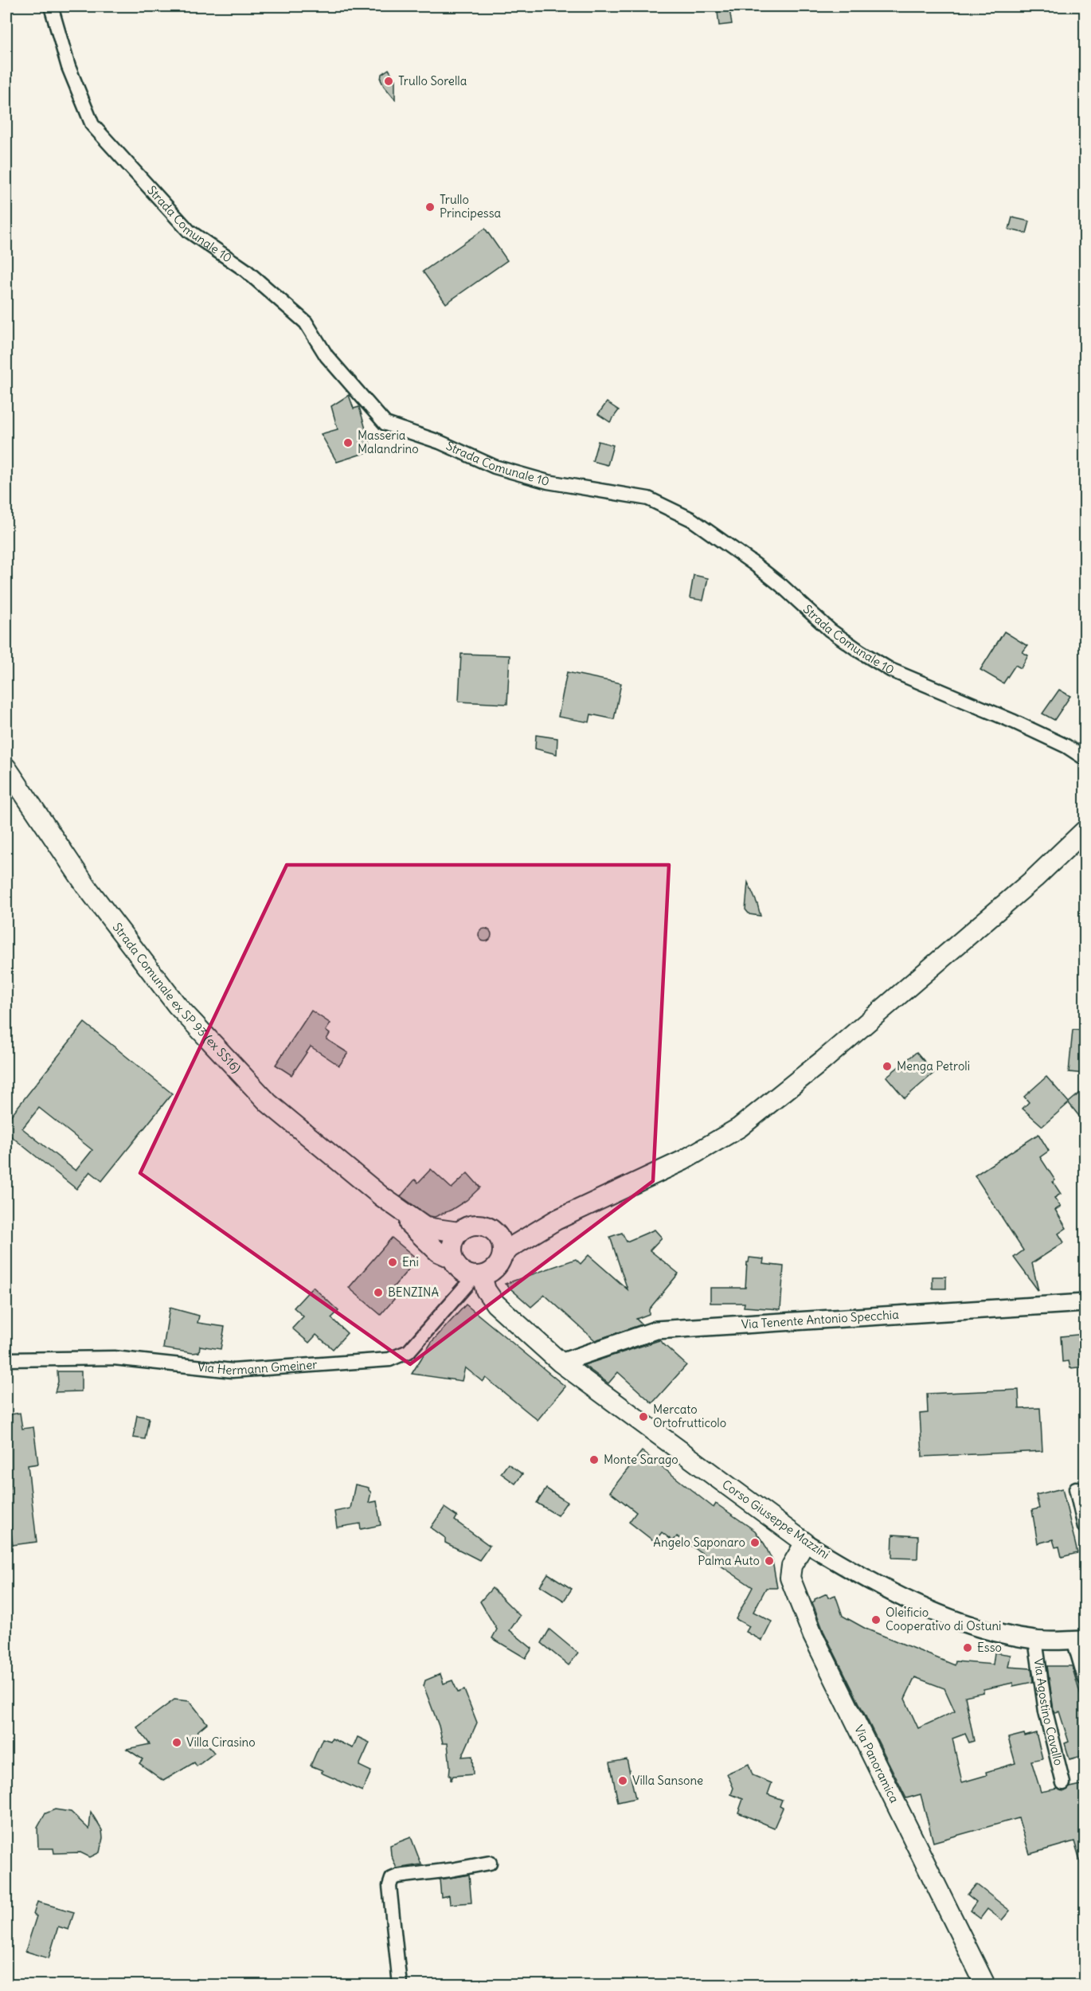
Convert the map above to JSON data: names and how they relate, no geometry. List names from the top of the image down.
{
  "streets": {
    "main road": ["Strada Comunale ex SP 93 (ex SS16)", "Corso Giuseppe Mazzini", "Via Panoramica"],
    "street": [
      "Strada Comunale 10",
      "Via Tenente Antonio Specchia",
      "Via Hermann Gmeiner",
      "Via Agostino Cavallo"
    ]
  },
  "crossings": [
    ["Strada Comunale ex SP 93 (ex SS16)", "Via Hermann Gmeiner"],
    ["Strada Comunale ex SP 93 (ex SS16)", "Corso Giuseppe Mazzini"],
    ["Via Tenente Antonio Specchia", "Corso Giuseppe Mazzini"],
    ["Via Hermann Gmeiner", "Corso Giuseppe Mazzini"],
    ["Corso Giuseppe Mazzini", "Via Agostino Cavallo"],
    ["Corso Giuseppe Mazzini", "Via Panoramica"]
  ],
  "places": [
    "Trullo Sorella",
    "Trullo Principessa",
    "Masseria Malandrino",
    "Menga Petroli",
    "Eni",
    "BENZINA",
    "Mercato Ortofrutticolo",
    "Monte Sarago",
    "Angelo Saponaro",
    "Palma Auto",
    "Oleificio Cooperativo di Ostuni",
    "Esso",
    "Villa Cirasino",
    "Villa Sansone"
  ]
}
